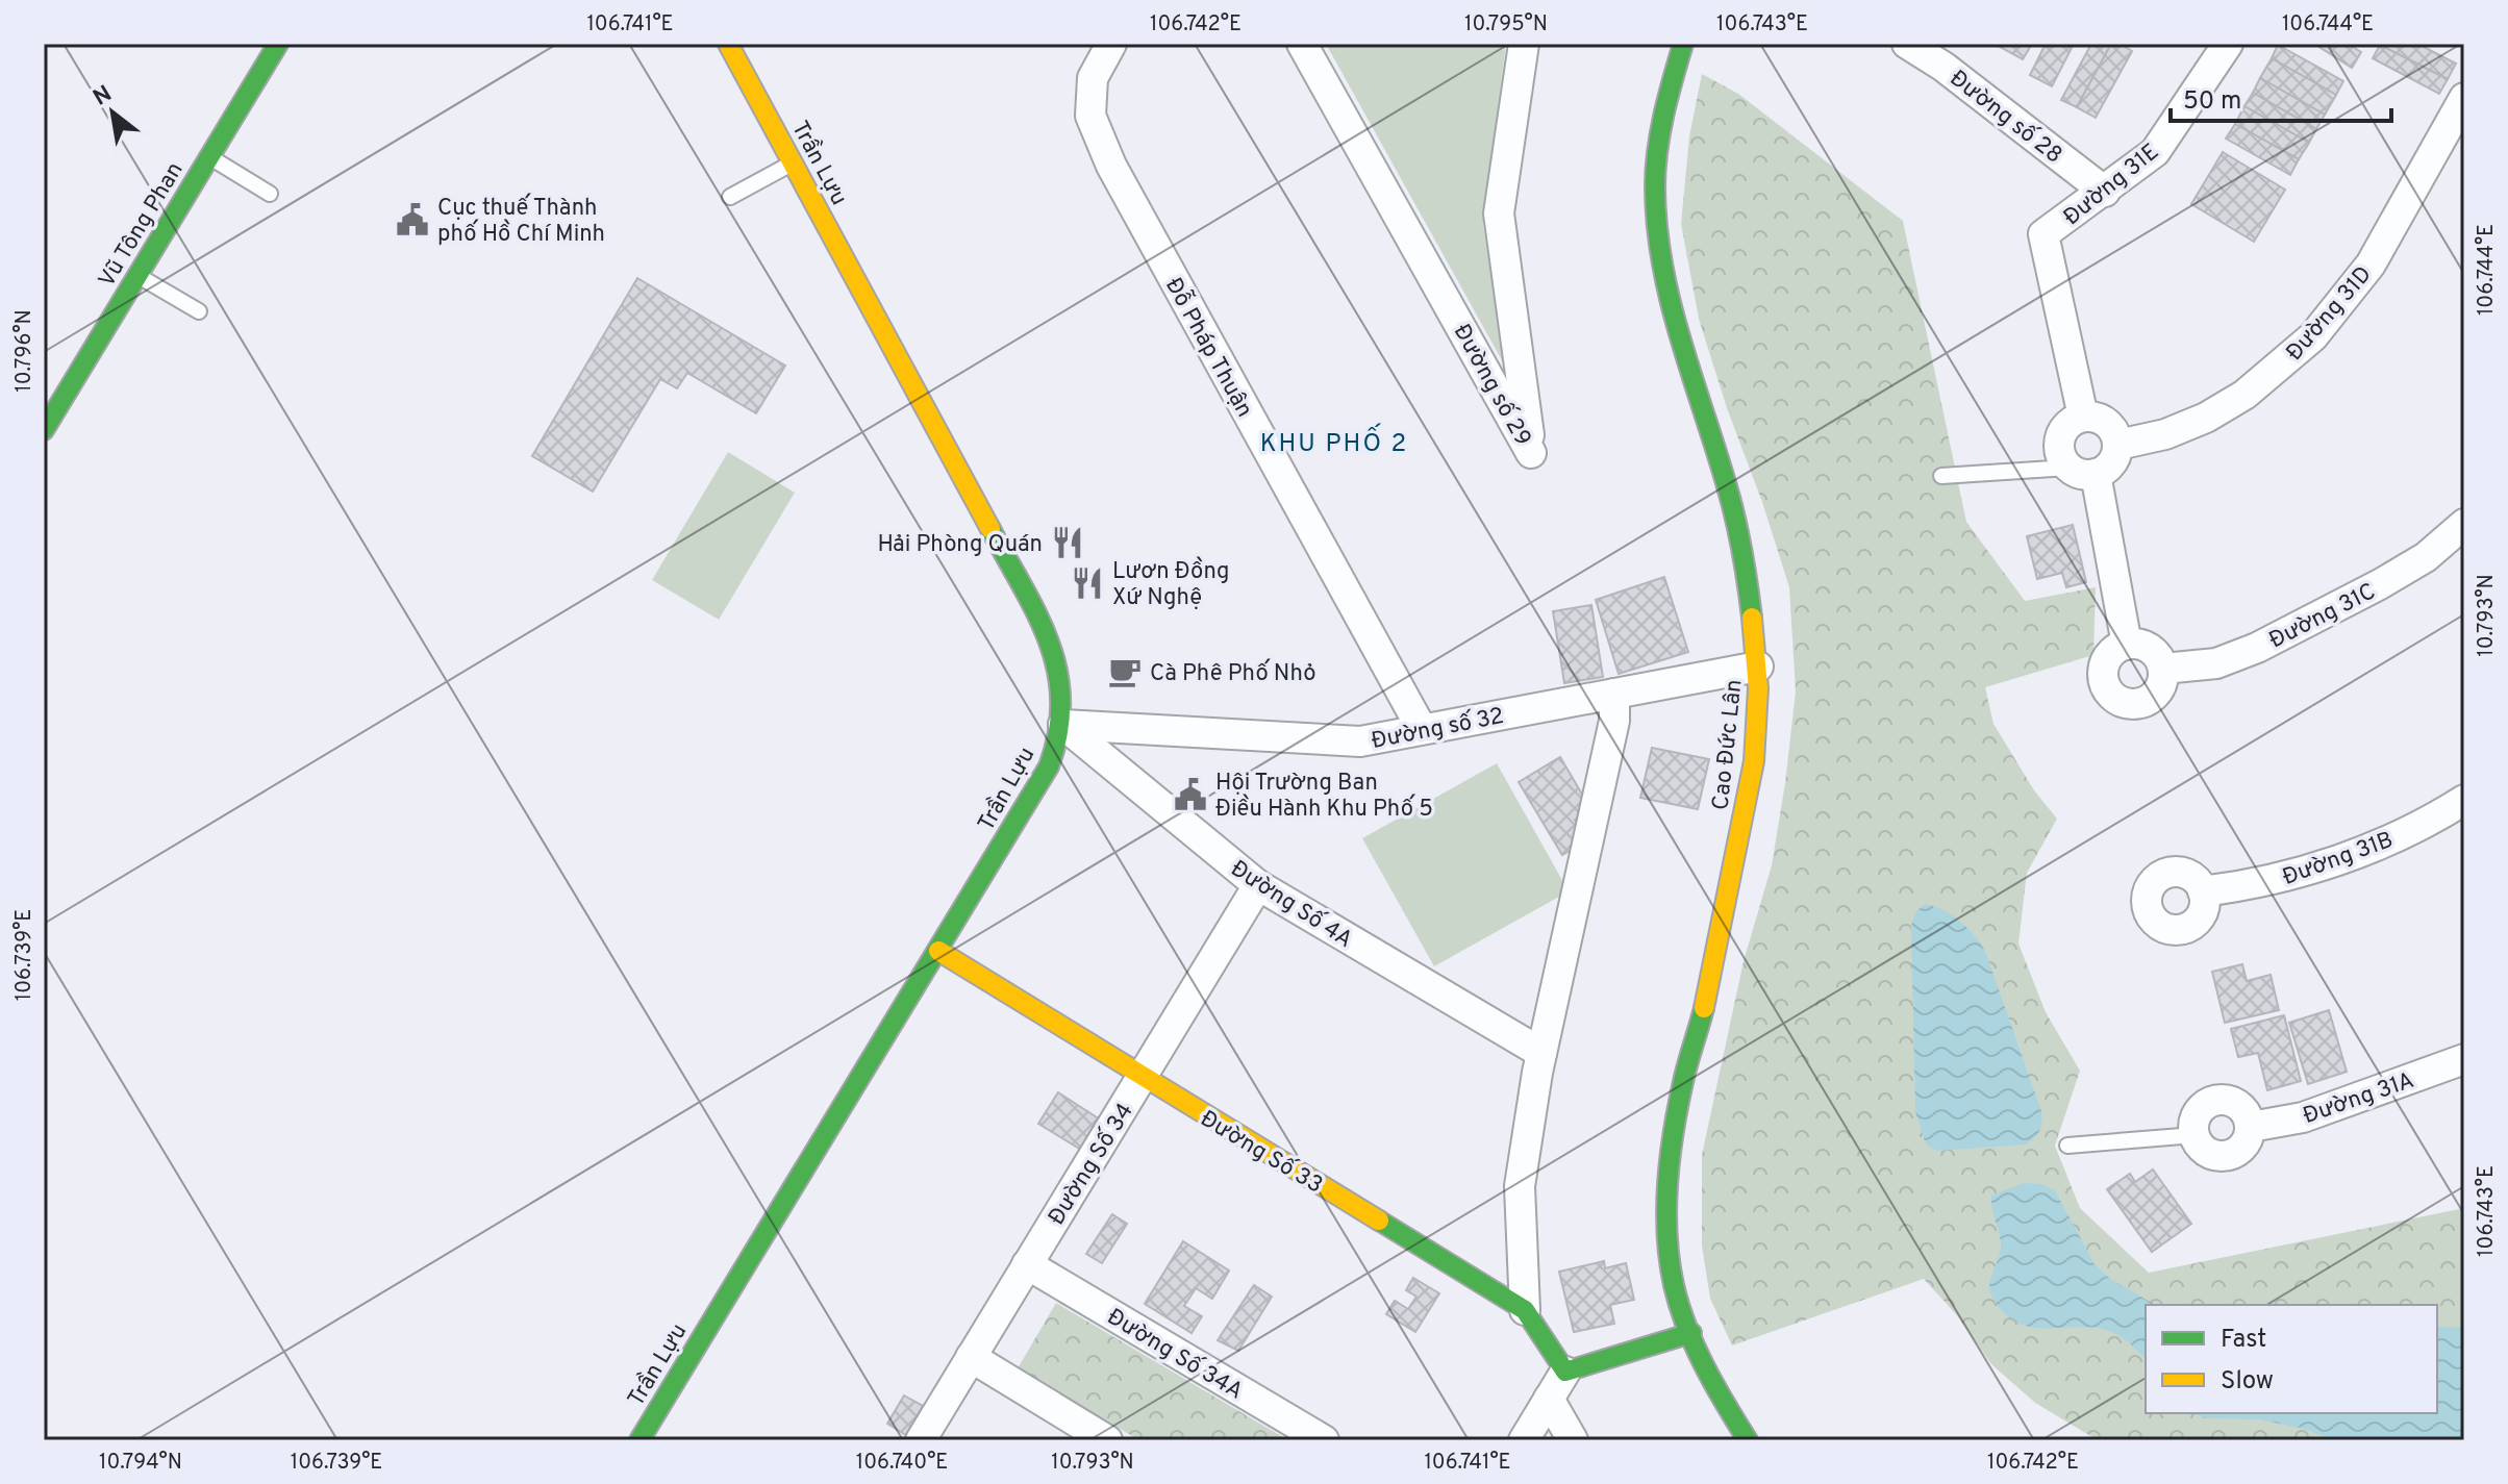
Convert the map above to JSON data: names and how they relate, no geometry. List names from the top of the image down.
{
  "streets": {
    "street": [
      "Đường số 28",
      "Trần Lựu",
      "Đường 31E",
      "Vũ Tông Phan",
      "Đường 31D",
      "Đỗ Pháp Thuận",
      "Đường số 29",
      "Đường 31C",
      "Đường số 32",
      "Cao Đức Lân",
      "Đường 31B",
      "Đường Số 4A",
      "Đường 31A",
      "Đường Số 33",
      "Đường Số 34",
      "Đường Số 34A"
    ]
  },
  "crossings": [
    ["Đường số 28", "Đường 31E"],
    ["Trần Lựu", "Đường số 32"],
    ["Trần Lựu", "Đường Số 4A"],
    ["Trần Lựu", "Đường Số 33"],
    ["Đường 31E", "Đường 31D"],
    ["Đỗ Pháp Thuận", "Đường số 32"],
    ["Đường số 32", "Cao Đức Lân"],
    ["Đường số 32", "Đường Số 4A"],
    ["Đường Số 4A", "Đường Số 34"],
    ["Đường Số 33", "Đường Số 34"],
    ["Đường Số 34", "Đường Số 34A"]
  ],
  "districts": ["KHU PHỐ 2"],
  "places": {
    "public building": ["Cục thuế Thành phố Hồ Chí Minh", "Hội Trường Ban Điều Hành Khu Phố 5"],
    "restaurant": ["Hải Phòng Quán", "Lươn Đồng Xứ Nghệ"],
    "cafe": ["Cà Phê Phố Nhỏ"]
  },
  "legend": ["Fast", "Slow"],
  "scale_bar": "50 m",
  "north": "top left",
  "coordinates": [
    "106.741°E",
    "106.742°E",
    "10.795°N",
    "106.743°E",
    "106.744°E",
    "10.796°N",
    "10.793°N",
    "106.739°E",
    "10.794°N",
    "106.740°E"
  ]
}
